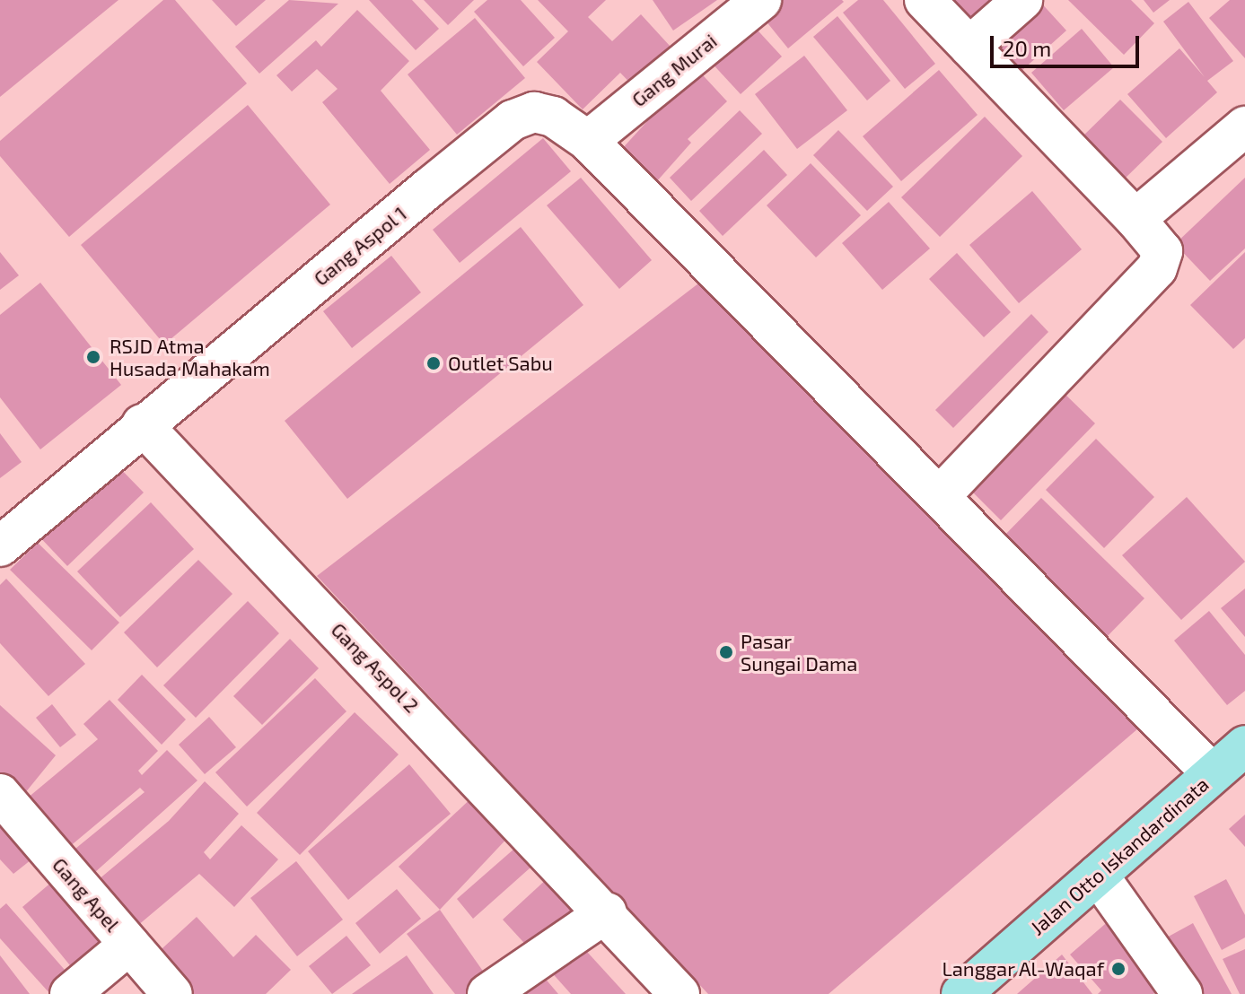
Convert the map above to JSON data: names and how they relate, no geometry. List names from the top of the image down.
{
  "streets": {
    "main road": ["Jalan Otto Iskandardinata"],
    "street": [
      "Gang Murai",
      "Gang Aspol 1",
      "Gang Aspol 2",
      "Gang Apel"
    ]
  },
  "crossings": [
    ["Gang Murai", "Gang Aspol 1"],
    ["Gang Aspol 1", "Gang Aspol 2"],
    ["Gang Aspol 1", "Jalan Otto Iskandardinata"]
  ],
  "places": [
    "RSJD Atma Husada Mahakam",
    "Outlet Sabu",
    "Pasar Sungai Dama",
    "Langgar Al-Waqaf"
  ],
  "scale_bar": "20 m"
}
